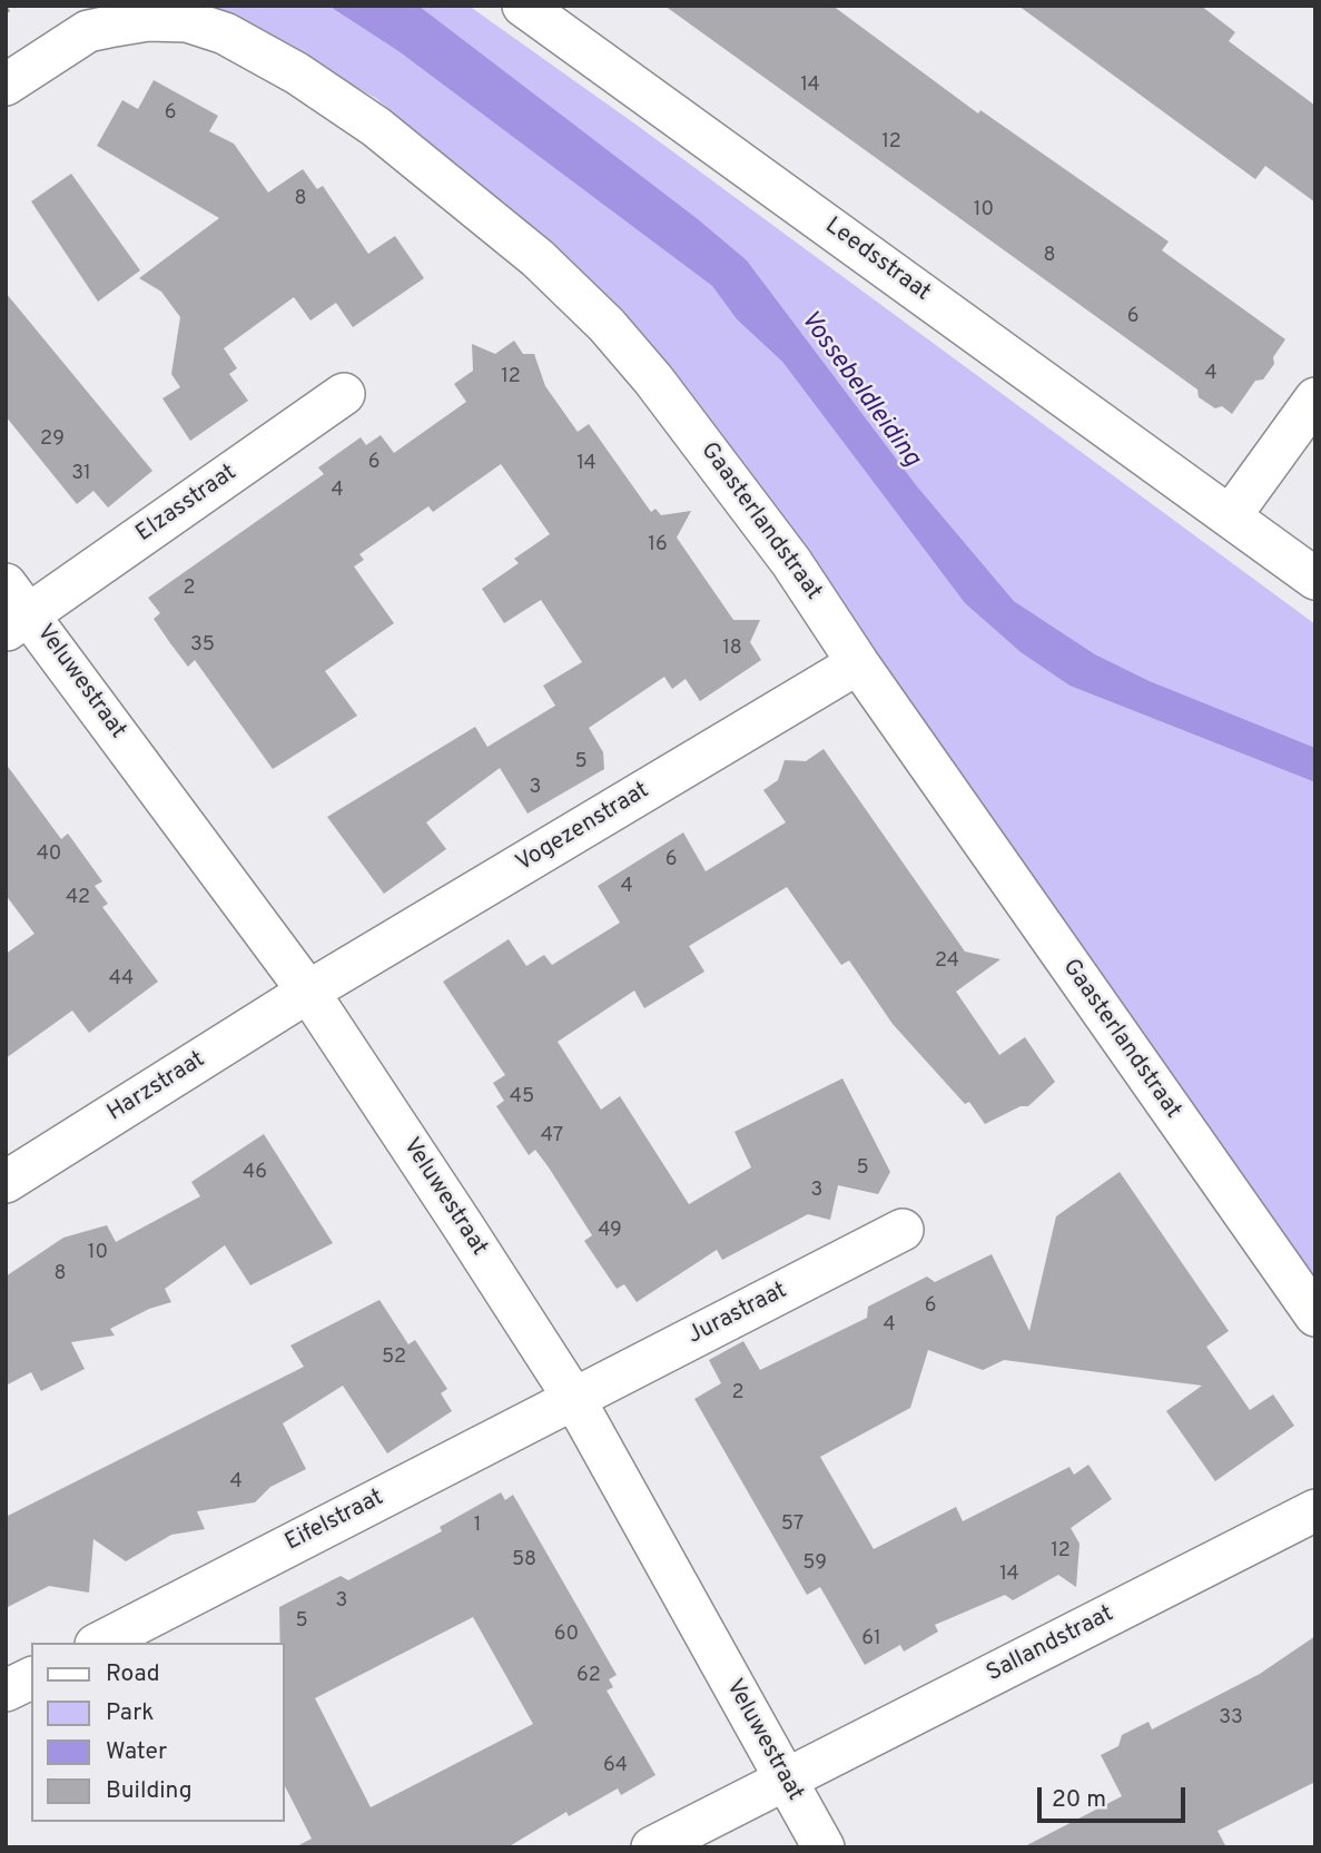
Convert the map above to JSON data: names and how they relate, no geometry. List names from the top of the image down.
{
  "streets": {
    "street": [
      "Leedsstraat",
      "Elzasstraat",
      "Gaasterlandstraat",
      "Veluwestraat",
      "Vogezenstraat",
      "Harzstraat",
      "Jurastraat",
      "Eifelstraat",
      "Sallandstraat"
    ]
  },
  "crossings": [
    ["Elzasstraat", "Veluwestraat"],
    ["Gaasterlandstraat", "Vogezenstraat"],
    ["Veluwestraat", "Vogezenstraat"],
    ["Veluwestraat", "Harzstraat"],
    ["Veluwestraat", "Jurastraat"],
    ["Veluwestraat", "Eifelstraat"],
    ["Veluwestraat", "Sallandstraat"],
    ["Vogezenstraat", "Harzstraat"],
    ["Jurastraat", "Eifelstraat"]
  ],
  "water": ["Vossebeldleiding"],
  "house_numbers": [
    "14",
    "6",
    "12",
    "8",
    "10",
    "8",
    "6",
    "4",
    "12",
    "29",
    "6",
    "14",
    "31",
    "4",
    "16",
    "2",
    "35",
    "18",
    "5",
    "3",
    "40",
    "6",
    "4",
    "42",
    "24",
    "44",
    "45",
    "47",
    "5",
    "46",
    "3",
    "49",
    "10",
    "8",
    "6",
    "4",
    "52",
    "2",
    "4",
    "57",
    "1",
    "12",
    "58",
    "59",
    "14",
    "3",
    "5",
    "60",
    "61",
    "62",
    "33",
    "64"
  ],
  "legend": [
    "Road",
    "Park",
    "Water",
    "Building"
  ],
  "scale_bar": "20 m"
}
